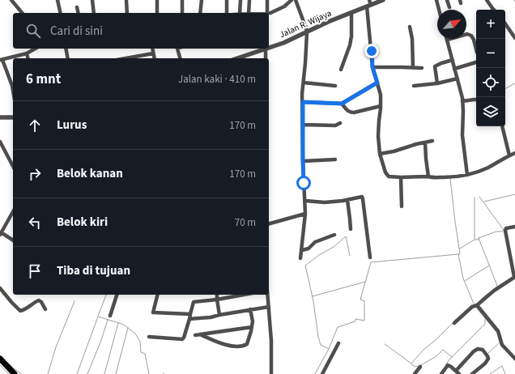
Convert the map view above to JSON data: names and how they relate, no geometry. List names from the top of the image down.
{
  "streets": {
    "street": ["Jalan R. Wijaya"]
  },
  "north": "top right",
  "page": {
    "map_buttons": ["+", "−"],
    "search": "Cari di sini",
    "heading": ["6 mnt", "Jalan kaki · 410 m"],
    "list": [
      ["Lurus", "170 m"],
      ["Belok kanan", "170 m"],
      ["Belok kiri", "70 m"],
      "Tiba di tujuan"
    ]
  }
}
